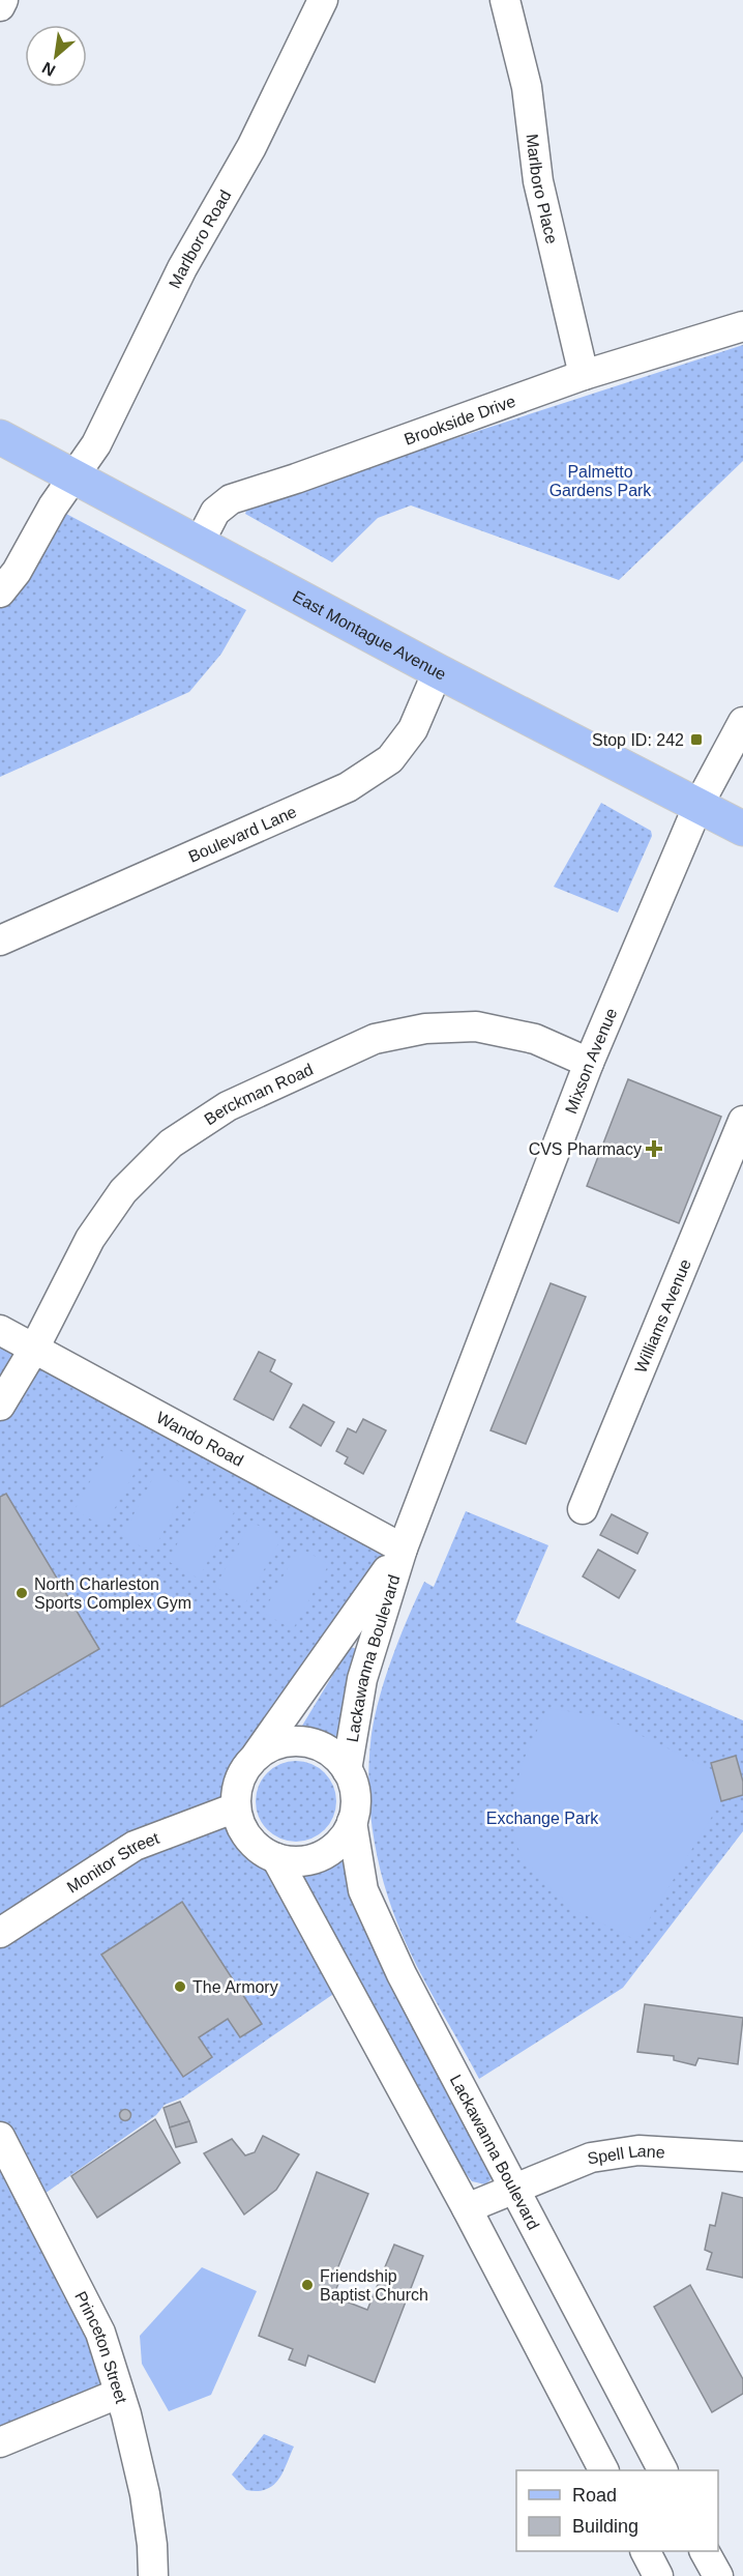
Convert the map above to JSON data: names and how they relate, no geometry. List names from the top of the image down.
{
  "streets": {
    "main road": ["East Montague Avenue"],
    "street": [
      "Marlboro Place",
      "Marlboro Road",
      "Brookside Drive",
      "Boulevard Lane",
      "Mixson Avenue",
      "Berckman Road",
      "Williams Avenue",
      "Wando Road",
      "Lackawanna Boulevard",
      "Monitor Street",
      "Spell Lane",
      "Princeton Street"
    ]
  },
  "crossings": [
    ["Marlboro Place", "Brookside Drive"],
    ["Marlboro Road", "East Montague Avenue"],
    ["Brookside Drive", "East Montague Avenue"],
    ["East Montague Avenue", "Boulevard Lane"],
    ["East Montague Avenue", "Mixson Avenue"],
    ["Mixson Avenue", "Berckman Road"],
    ["Mixson Avenue", "Wando Road"],
    ["Mixson Avenue", "Lackawanna Boulevard"],
    ["Berckman Road", "Wando Road"],
    ["Wando Road", "Lackawanna Boulevard"],
    ["Lackawanna Boulevard", "Monitor Street"],
    ["Lackawanna Boulevard", "Spell Lane"]
  ],
  "parks": ["Palmetto Gardens Park", "Exchange Park"],
  "places": {
    "transit": ["Stop ID: 242"],
    "health": ["CVS Pharmacy"],
    "other": ["North Charleston Sports Complex Gym", "The Armory", "Friendship Baptist Church"]
  },
  "legend": ["Road", "Building"],
  "north": "bottom left"
}
